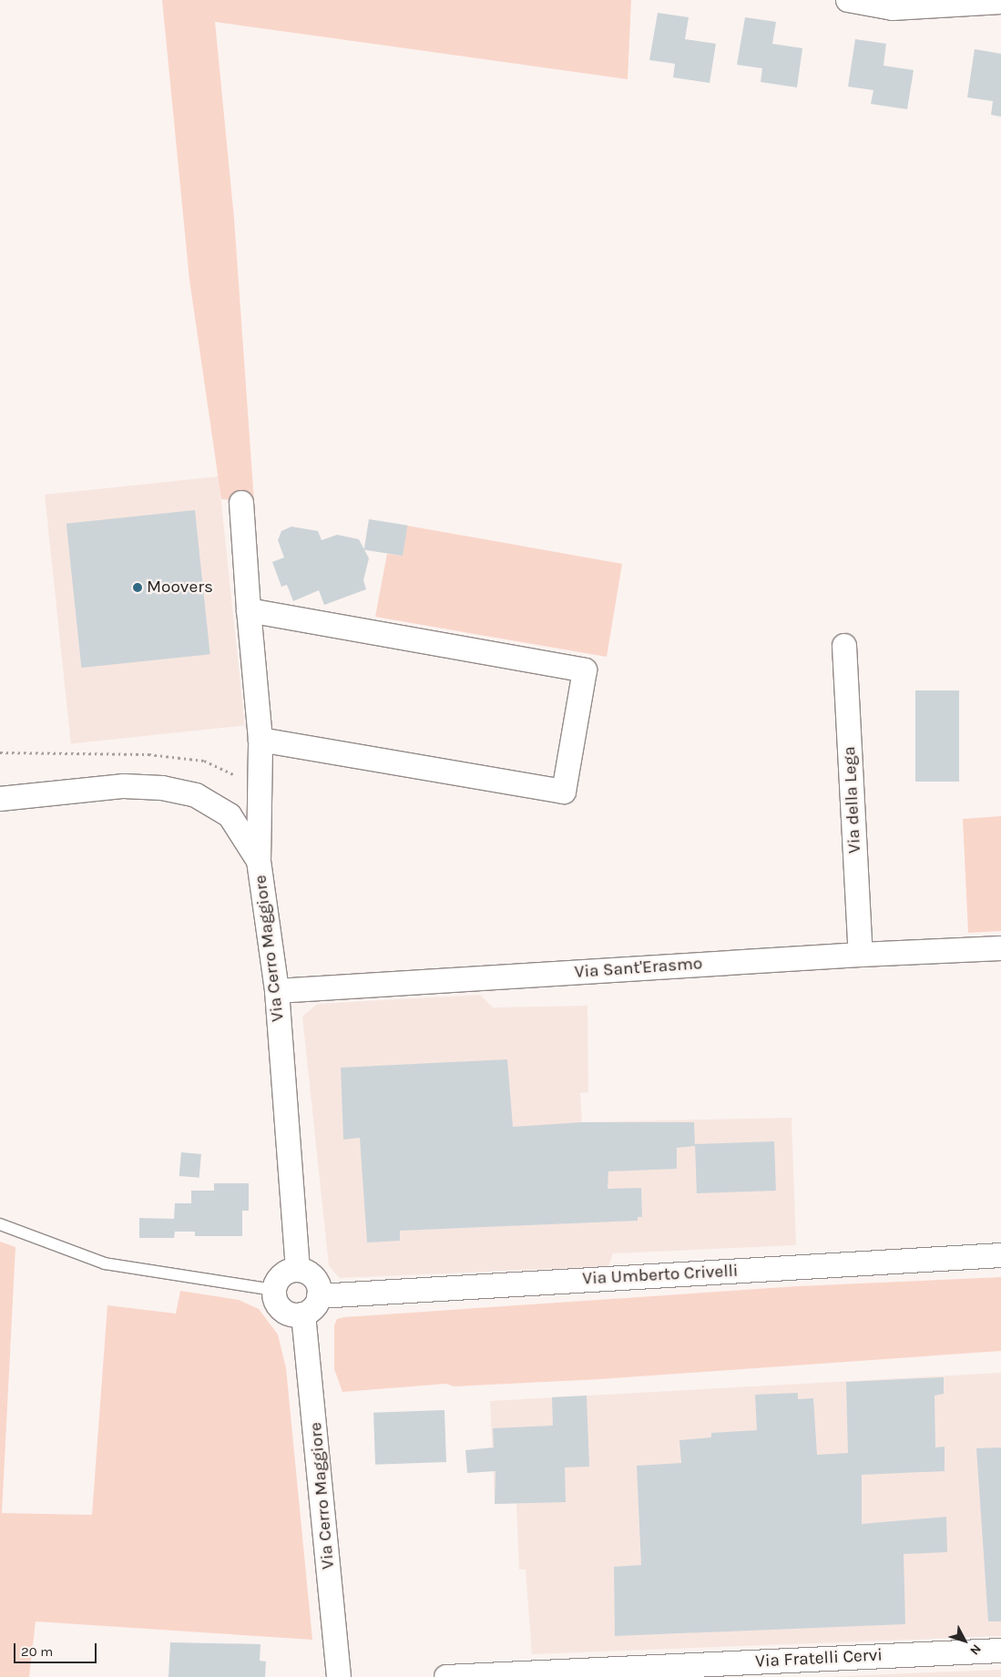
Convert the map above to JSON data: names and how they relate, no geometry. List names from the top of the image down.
{
  "streets": {
    "street": [
      "Via della Lega",
      "Via Cerro Maggiore",
      "Via Sant'Erasmo",
      "Via Umberto Crivelli",
      "Via Fratelli Cervi"
    ]
  },
  "crossings": [
    ["Via della Lega", "Via Sant'Erasmo"],
    ["Via Cerro Maggiore", "Via Sant'Erasmo"],
    ["Via Cerro Maggiore", "Via Umberto Crivelli"]
  ],
  "places": ["Moovers"],
  "scale_bar": "20 m",
  "north": "bottom right"
}
